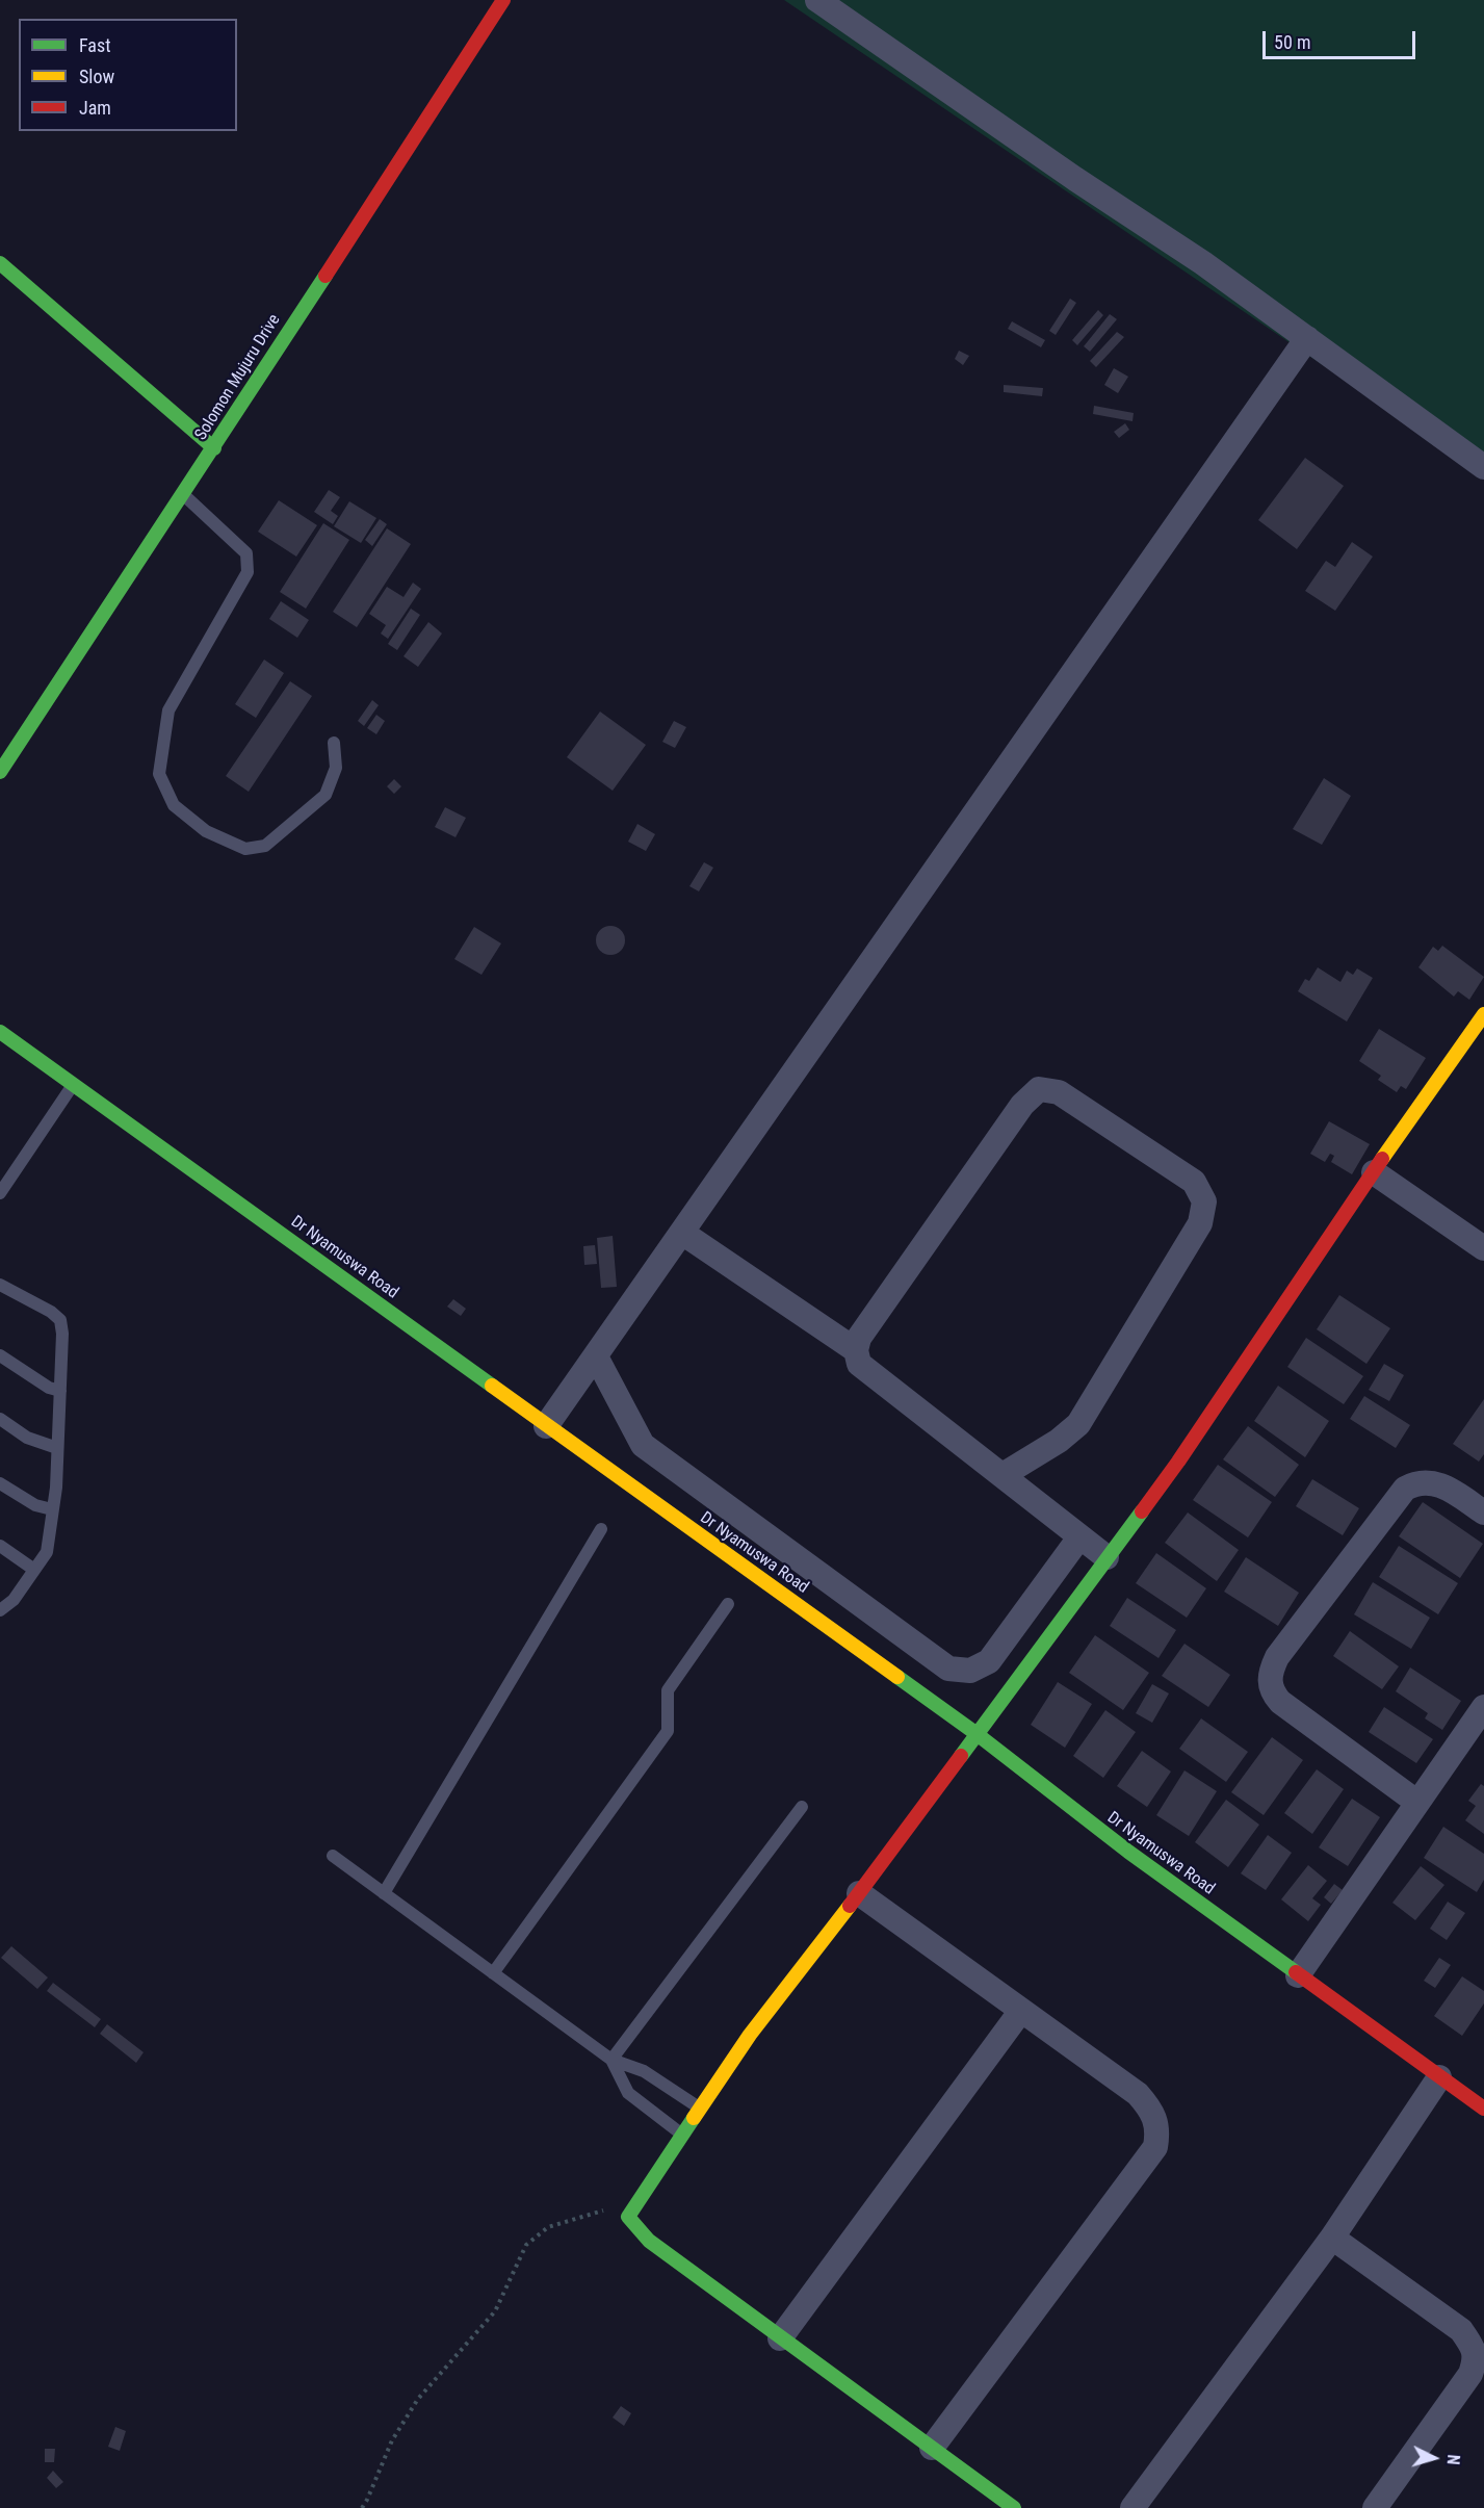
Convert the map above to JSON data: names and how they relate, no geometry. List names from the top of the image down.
{
  "streets": {
    "street": ["Solomon Mujuru Drive", "Dr Nyamuswa Road"]
  },
  "legend": ["Fast", "Slow", "Jam"],
  "scale_bar": "50 m",
  "north": "right"
}
